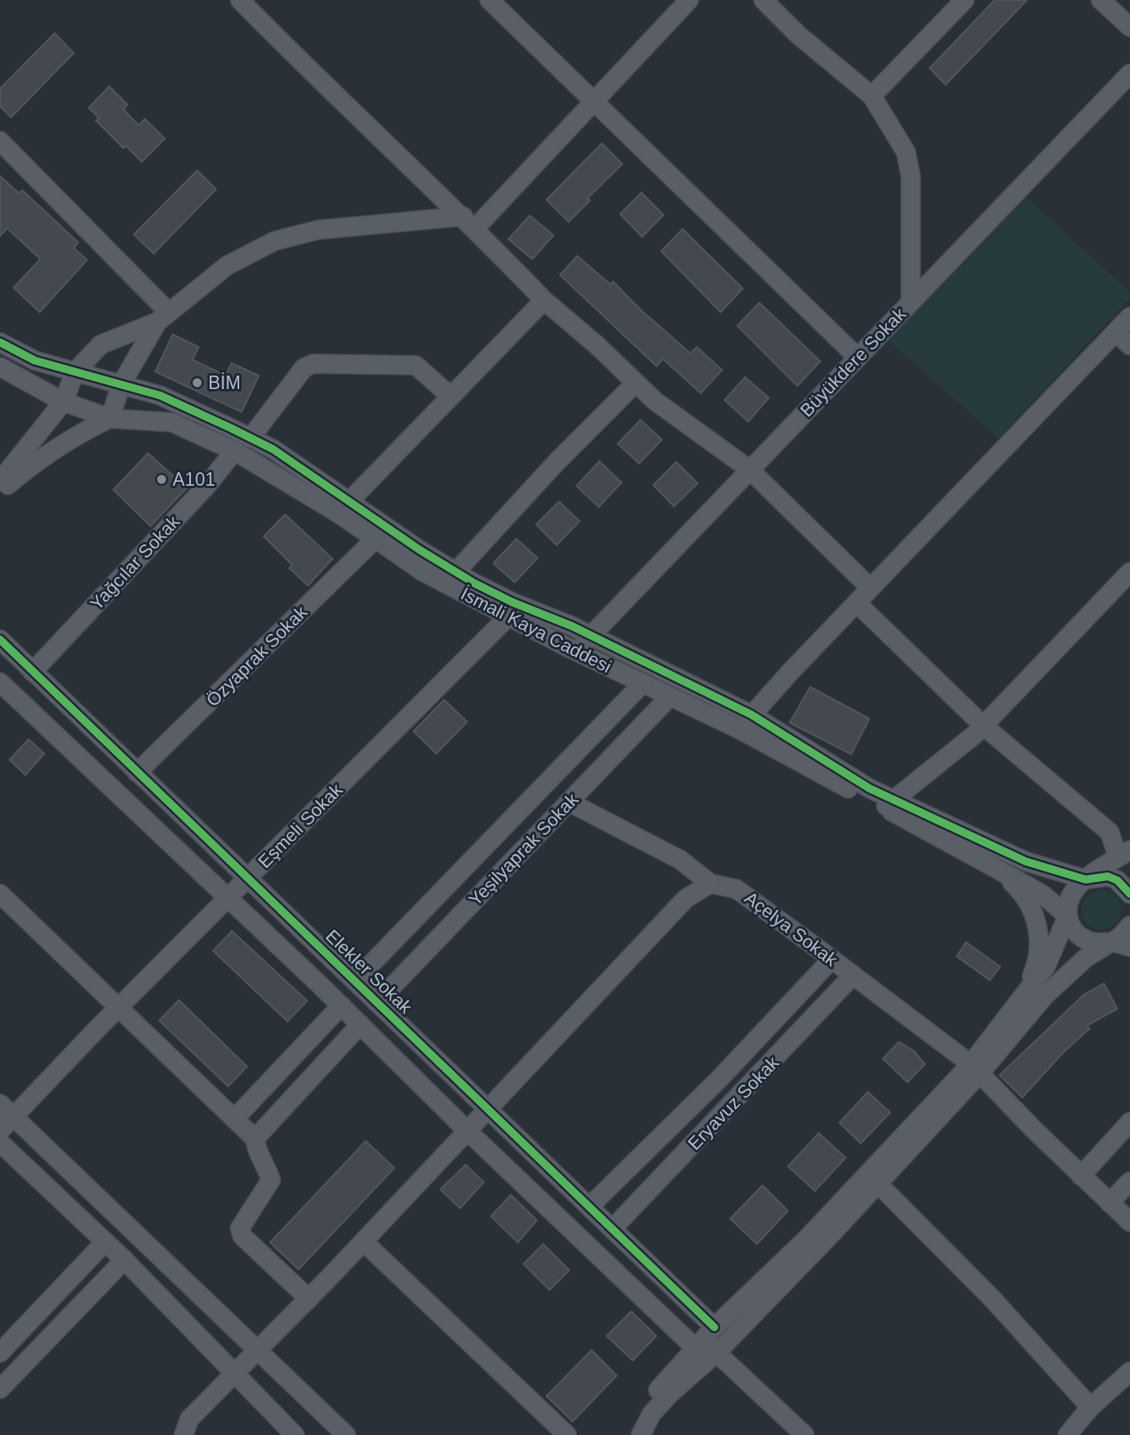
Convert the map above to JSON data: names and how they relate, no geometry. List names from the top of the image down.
{
  "streets": {
    "street": [
      "Büyükdere Sokak",
      "Yağcılar Sokak",
      "İsmali Kaya Caddesi",
      "Özyaprak Sokak",
      "Eşmeli Sokak",
      "Yeşilyaprak Sokak",
      "Açelya Sokak",
      "Elekler Sokak",
      "Eryavuz Sokak"
    ]
  },
  "crossings": [
    ["Büyükdere Sokak", "İsmali Kaya Caddesi"],
    ["Yağcılar Sokak", "İsmali Kaya Caddesi"],
    ["Yağcılar Sokak", "Elekler Sokak"],
    ["İsmali Kaya Caddesi", "Özyaprak Sokak"],
    ["İsmali Kaya Caddesi", "Eşmeli Sokak"],
    ["İsmali Kaya Caddesi", "Yeşilyaprak Sokak"],
    ["Özyaprak Sokak", "Elekler Sokak"],
    ["Eşmeli Sokak", "Elekler Sokak"],
    ["Yeşilyaprak Sokak", "Açelya Sokak"],
    ["Yeşilyaprak Sokak", "Elekler Sokak"],
    ["Açelya Sokak", "Eryavuz Sokak"],
    ["Elekler Sokak", "Eryavuz Sokak"]
  ],
  "places": ["BİM", "A101"]
}
